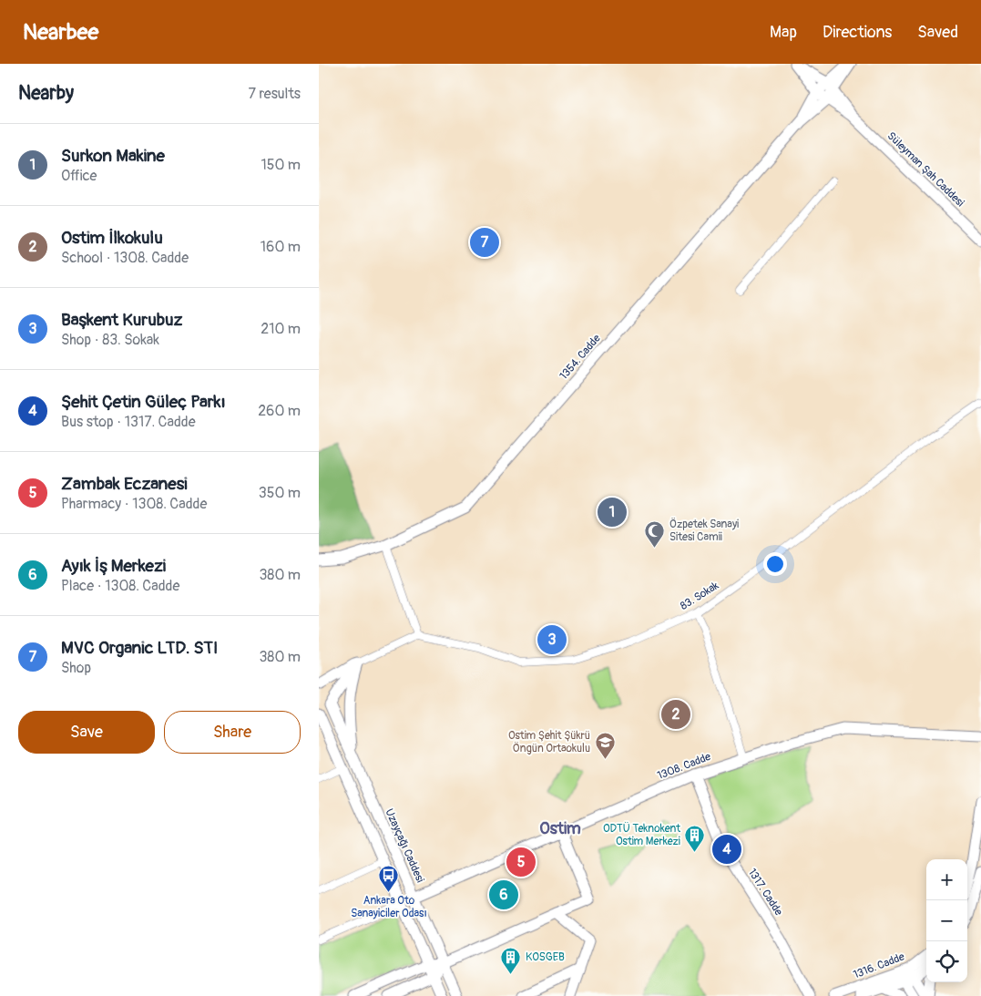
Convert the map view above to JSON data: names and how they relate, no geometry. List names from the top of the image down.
{
  "streets": {
    "main road": [
      "Süleyman Şah Caddesi",
      "1354. Cadde",
      "1308. Cadde",
      "Uzayçağı Caddesi",
      "1317. Cadde",
      "1316. Cadde"
    ],
    "street": ["83. Sokak"]
  },
  "crossings": [
    ["1308. Cadde", "Uzayçağı Caddesi"],
    ["1308. Cadde", "1317. Cadde"]
  ],
  "districts": ["Ostim"],
  "places": {
    "mosque": ["Özpetek Sanayi Sitesi Camii"],
    "school or university": ["Ostim Şehit Şükrü Öngün Ortaokulu"],
    "building": ["ODTÜ Teknokent Ostim Merkezi", "KOSGEB"],
    "bus stop": ["Ankara Oto Sanayiciler Odası"]
  },
  "page": {
    "header": "Nearbee",
    "nav": ["Map", "Directions", "Saved"],
    "heading": ["Nearby", "7 results"],
    "list": [
      {
        "mark": "1",
        "name": "Surkon Makine",
        "note": "Office",
        "value": "150 m"
      },
      {
        "mark": "2",
        "name": "Ostim İlkokulu",
        "note": "School · 1308. Cadde",
        "value": "160 m"
      },
      {
        "mark": "3",
        "name": "Başkent Kurubuz",
        "note": "Shop · 83. Sokak",
        "value": "210 m"
      },
      {
        "mark": "4",
        "name": "Şehit Çetin Güleç Parkı",
        "note": "Bus stop · 1317. Cadde",
        "value": "260 m"
      },
      {
        "mark": "5",
        "name": "Zambak Eczanesi",
        "note": "Pharmacy · 1308. Cadde",
        "value": "350 m"
      },
      {
        "mark": "6",
        "name": "Ayık İş Merkezi",
        "note": "Place · 1308. Cadde",
        "value": "380 m"
      },
      {
        "mark": "7",
        "name": "MVC Organic LTD. STI",
        "note": "Shop",
        "value": "380 m"
      }
    ],
    "pins": [
      "7",
      "1",
      "3",
      "2",
      "4",
      "5",
      "6"
    ],
    "buttons": ["Save", "Share"],
    "map_buttons": ["+", "−"]
  }
}
